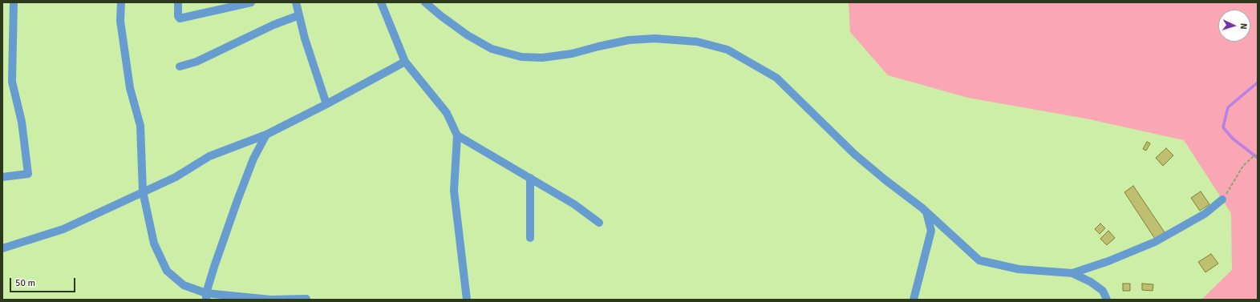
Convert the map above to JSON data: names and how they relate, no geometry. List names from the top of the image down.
{
  "scale_bar": "50 m",
  "north": "right"
}
